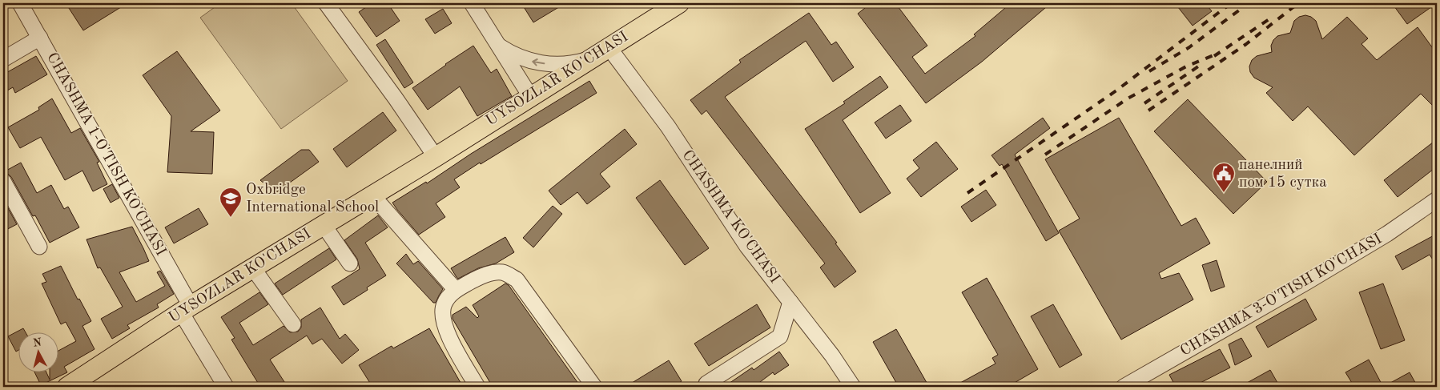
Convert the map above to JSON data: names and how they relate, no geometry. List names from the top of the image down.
{
  "streets": {
    "main road": ["UYSOZLAR KO'CHASI"],
    "street": ["CHASHMA 1-O'TISH KO'CHASI", "CHASHMA KO'CHASI", "CHASHMA 3-O'TISH KO'CHASI"]
  },
  "crossings": [
    ["UYSOZLAR KO'CHASI", "CHASHMA 1-O'TISH KO'CHASI"],
    ["UYSOZLAR KO'CHASI", "CHASHMA KO'CHASI"]
  ],
  "places": {
    "public building": ["панелний пом 15 сутка"],
    "school or university": ["Oxbridge International School"]
  },
  "north": "top"
}
